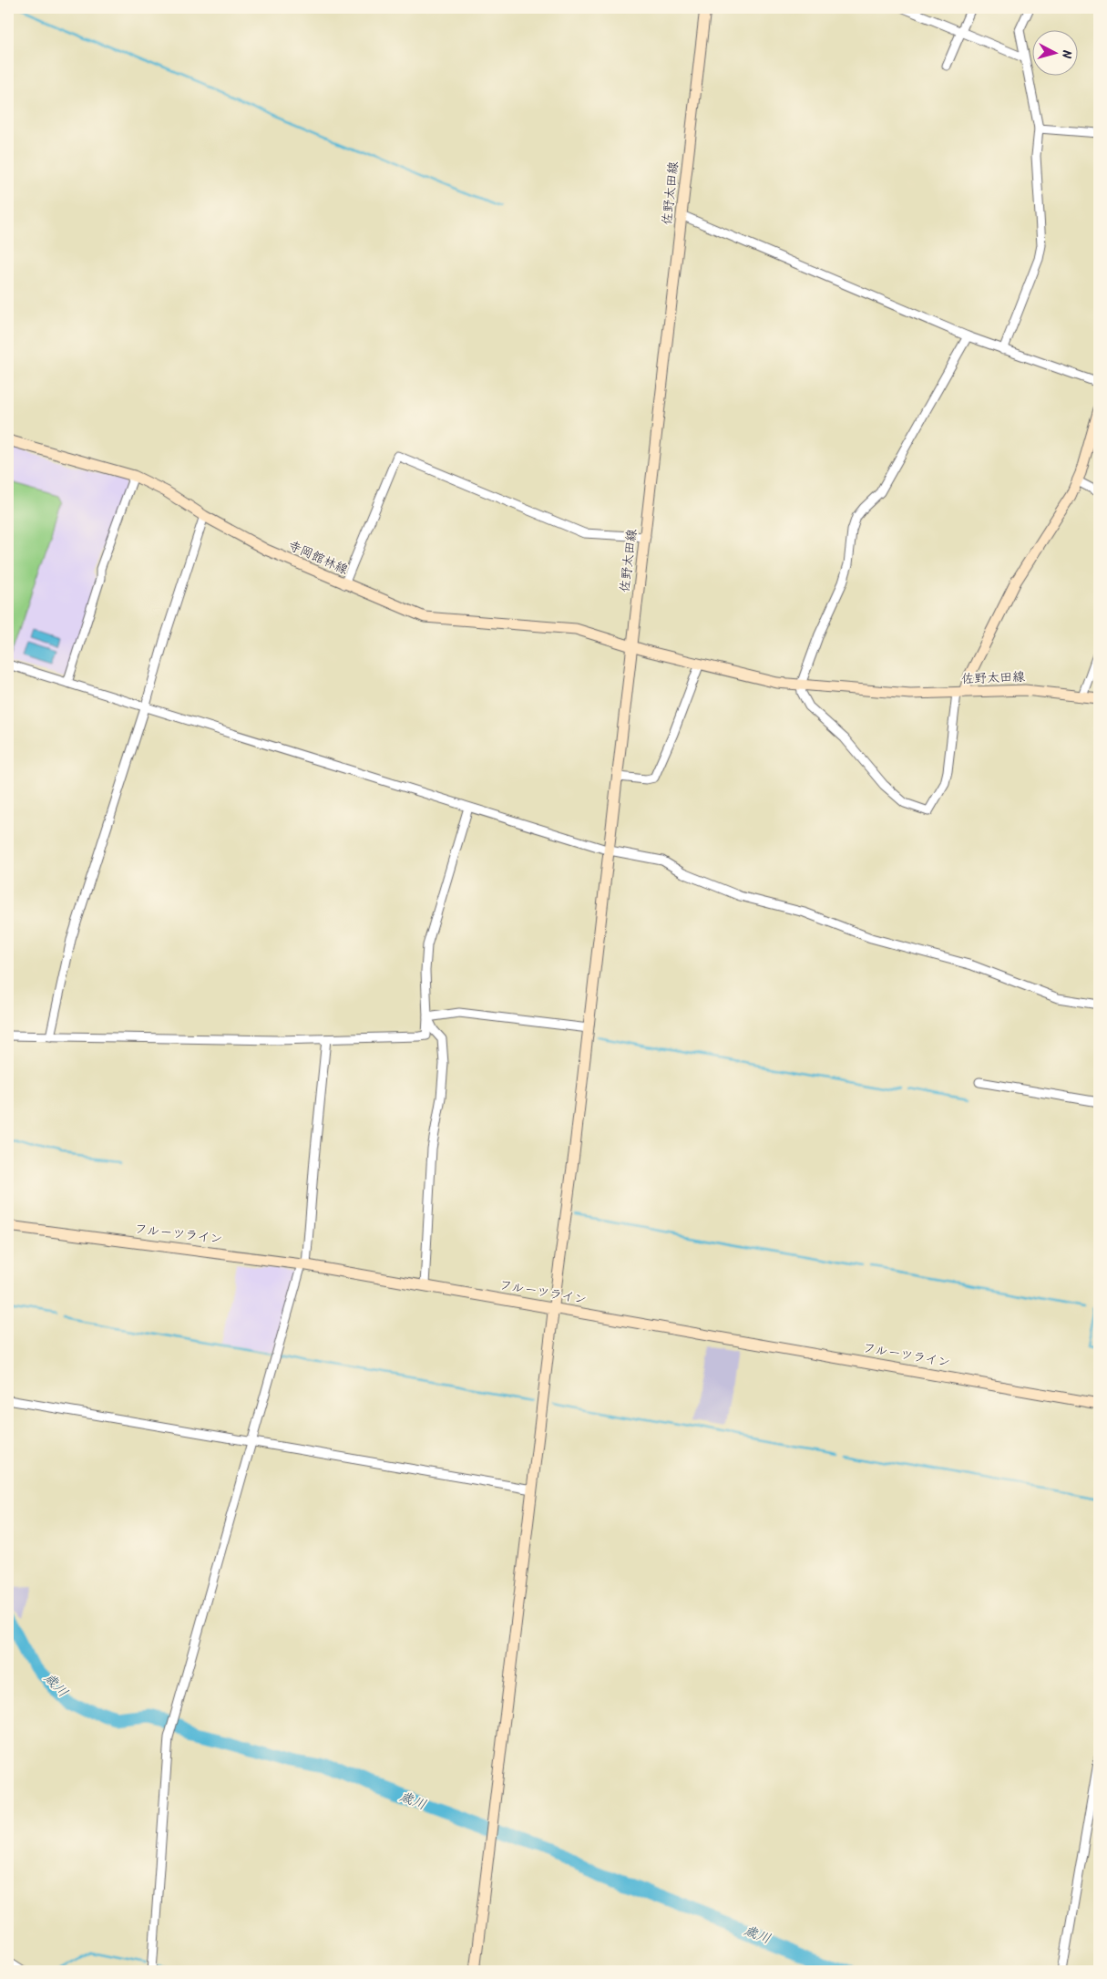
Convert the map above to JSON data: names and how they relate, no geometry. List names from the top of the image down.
{
  "streets": {
    "street": ["佐野太田線", "寺岡館林線", "フルーツライン"]
  },
  "crossings": [
    ["佐野太田線", "寺岡館林線"]
  ],
  "water": ["歳川"],
  "north": "right"
}
